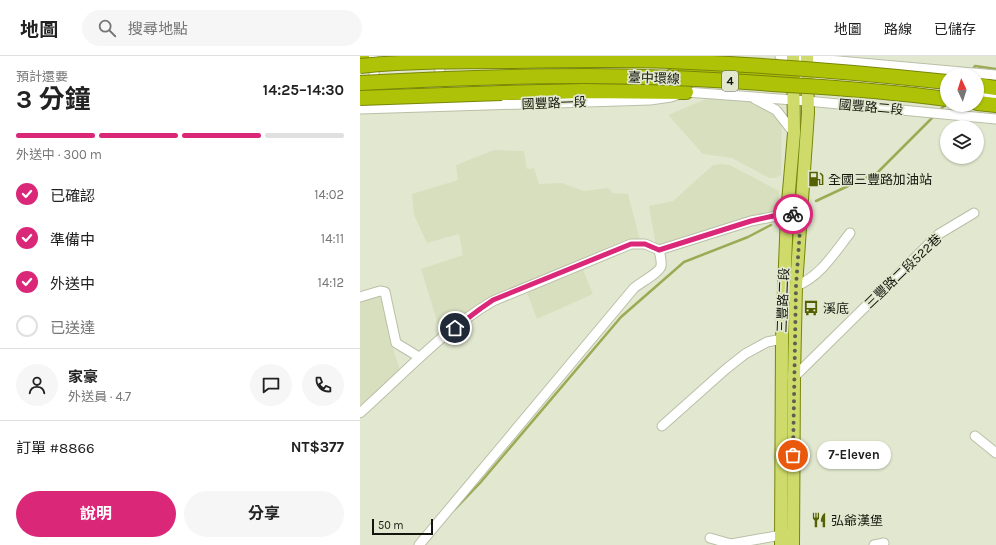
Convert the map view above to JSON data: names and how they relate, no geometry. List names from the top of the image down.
{
  "streets": {
    "highway": ["臺中環線", "4"],
    "main road": ["三豐路二段"],
    "street": ["國豐路一段", "國豐路二段", "三豐路二段522巷"]
  },
  "crossings": [
    ["國豐路一段", "國豐路二段"],
    ["國豐路二段", "三豐路二段"],
    ["三豐路二段522巷", "三豐路二段"]
  ],
  "places": {
    "fuel station": ["全國三豐路加油站"],
    "bus stop": ["溪底"],
    "other": ["7-Eleven"],
    "restaurant": ["弘爺漢堡"]
  },
  "scale_bar": "50 m",
  "north": "top",
  "page": {
    "header": "地圖",
    "search": "搜尋地點",
    "nav": ["地圖", "路線", "已儲存"],
    "heading": ["3 分鐘", "預計還要", "14:25–14:30"],
    "panel": [
      "家豪",
      "外送員 · 4.7",
      "訂單 #8866",
      "NT$377"
    ],
    "bar": "外送中 · 300 m",
    "list": [
      ["已確認", "14:02"],
      ["準備中", "14:11"],
      ["外送中", "14:12"],
      "已送達"
    ],
    "bubble": "7-Eleven",
    "buttons": ["說明", "分享"],
    "scale": "50 m"
  }
}
